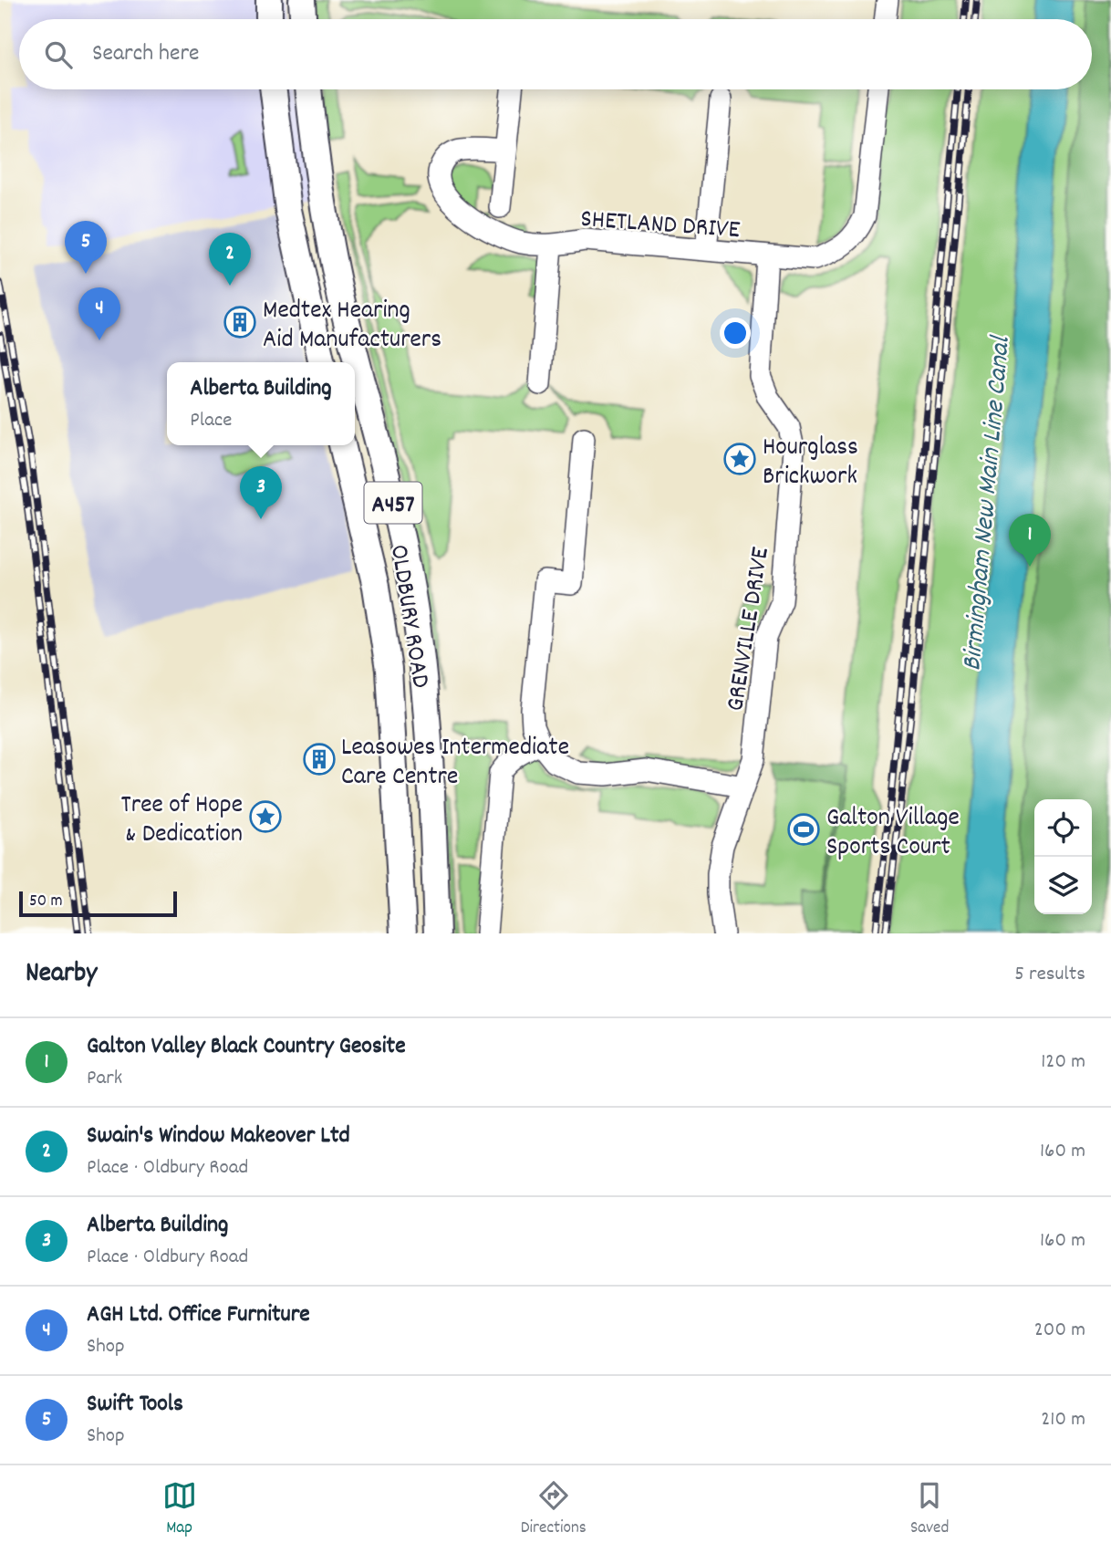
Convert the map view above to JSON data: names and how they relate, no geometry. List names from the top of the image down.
{
  "streets": {
    "main road": ["A457", "OLDBURY ROAD"],
    "street": ["SHETLAND DRIVE", "GRENVILLE DRIVE"]
  },
  "crossings": [
    ["SHETLAND DRIVE", "GRENVILLE DRIVE"]
  ],
  "water": ["Birmingham New Main Line Canal"],
  "places": {
    "building": ["Medtex Hearing Aid Manufacturers", "Leasowes Intermediate Care Centre"],
    "place": ["Hourglass Brickwork", "Tree of Hope & Dedication"],
    "sports": ["Galton Village Sports Court"]
  },
  "scale_bar": "50 m",
  "page": {
    "search": "Search here",
    "pins": [
      "5",
      "2",
      "4",
      "3",
      "1"
    ],
    "popup": ["Alberta Building", "Place"],
    "scale": "50 m",
    "heading": ["Nearby", "5 results"],
    "list": [
      {
        "mark": "1",
        "name": "Galton Valley Black Country Geosite",
        "note": "Park",
        "value": "120 m"
      },
      {
        "mark": "2",
        "name": "Swain's Window Makeover Ltd",
        "note": "Place · Oldbury Road",
        "value": "160 m"
      },
      {
        "mark": "3",
        "name": "Alberta Building",
        "note": "Place · Oldbury Road",
        "value": "160 m"
      },
      {
        "mark": "4",
        "name": "AGH Ltd. Office Furniture",
        "note": "Shop",
        "value": "200 m"
      },
      {
        "mark": "5",
        "name": "Swift Tools",
        "note": "Shop",
        "value": "210 m"
      }
    ],
    "nav": ["Map", "Directions", "Saved"]
  }
}
